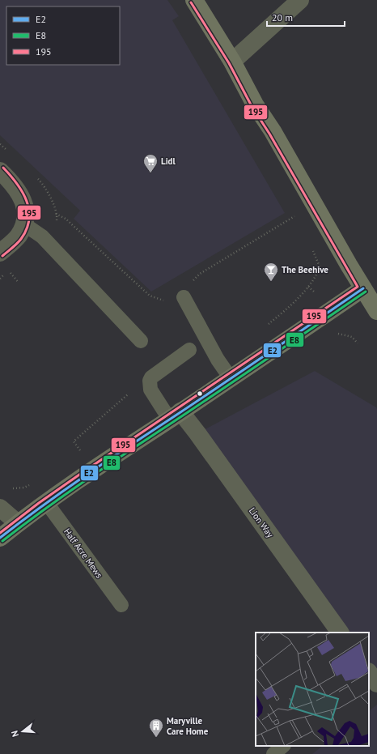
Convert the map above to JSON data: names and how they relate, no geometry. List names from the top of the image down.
{
  "streets": {
    "street": ["Lion Way"],
    "lane": ["Half Acre Mews"]
  },
  "places": {
    "supermarket": ["Lidl"],
    "bar": ["The Beehive"],
    "building": ["Maryville Care Home"]
  },
  "lines": ["transit line 195", "transit line E2", "transit line E8"],
  "legend": ["E2", "E8", "195"],
  "scale_bar": "20 m",
  "north": "left"
}
